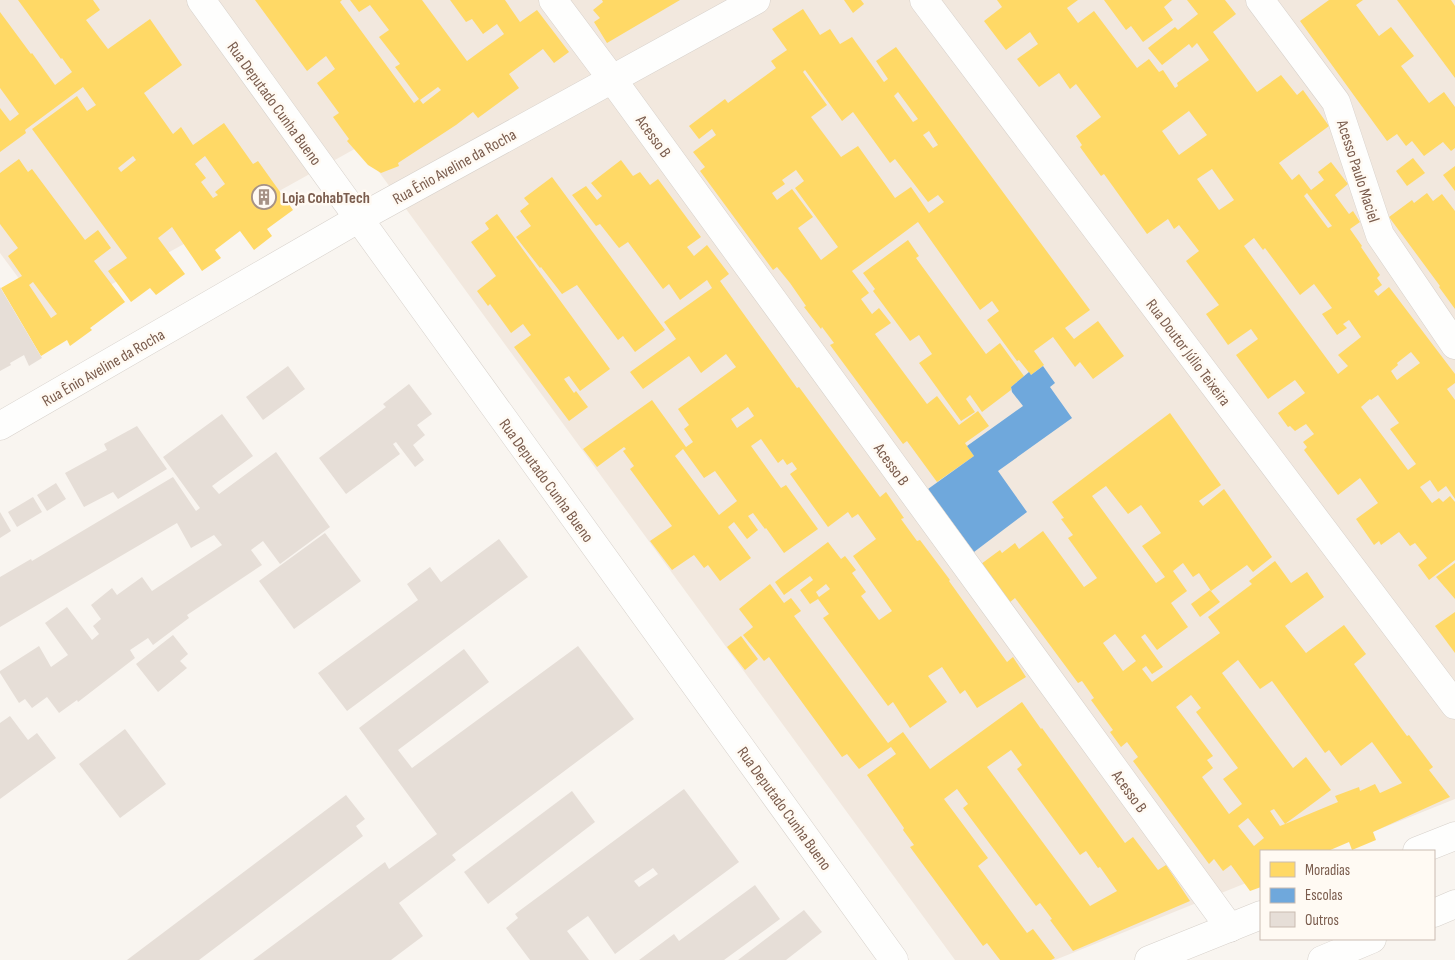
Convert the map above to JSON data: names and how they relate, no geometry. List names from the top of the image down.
{
  "streets": {
    "street": [
      "Rua Deputado Cunha Bueno",
      "Acesso B",
      "Rua Ênio Aveline da Rocha",
      "Acesso Paulo Maciel",
      "Rua Doutor Júlio Teixeira"
    ]
  },
  "crossings": [
    ["Rua Deputado Cunha Bueno", "Rua Ênio Aveline da Rocha"],
    ["Acesso B", "Rua Ênio Aveline da Rocha"]
  ],
  "places": {
    "building": ["Loja CohabTech"]
  },
  "legend": ["Moradias", "Escolas", "Outros"]
}
